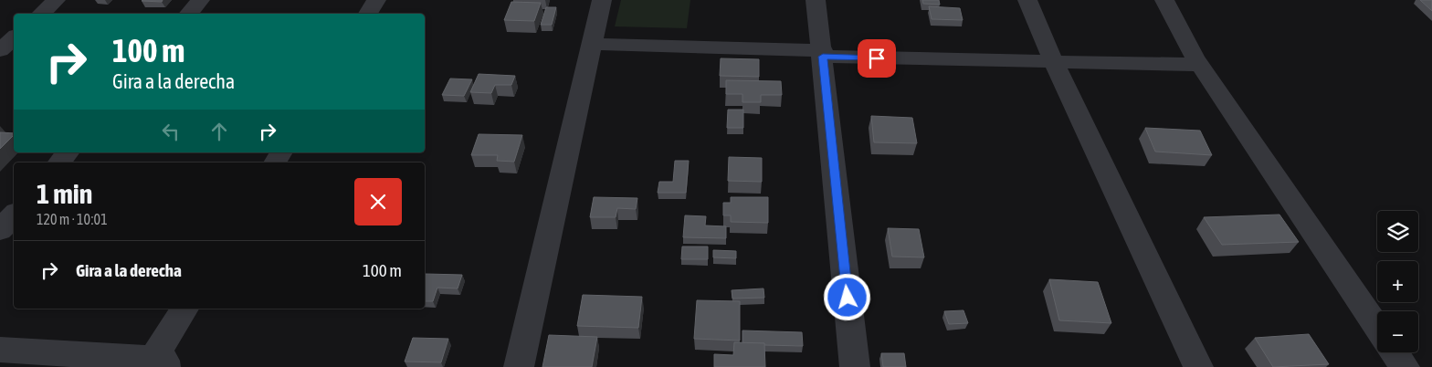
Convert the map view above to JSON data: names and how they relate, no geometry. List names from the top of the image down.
{
  "page": {
    "turn": ["100 m", "Gira a la derecha"],
    "heading": ["1 min", "120 m · 10:01"],
    "map_buttons": ["+", "−"],
    "list": [
      {
        "name": "Gira a la derecha",
        "value": "100 m"
      }
    ]
  }
}
